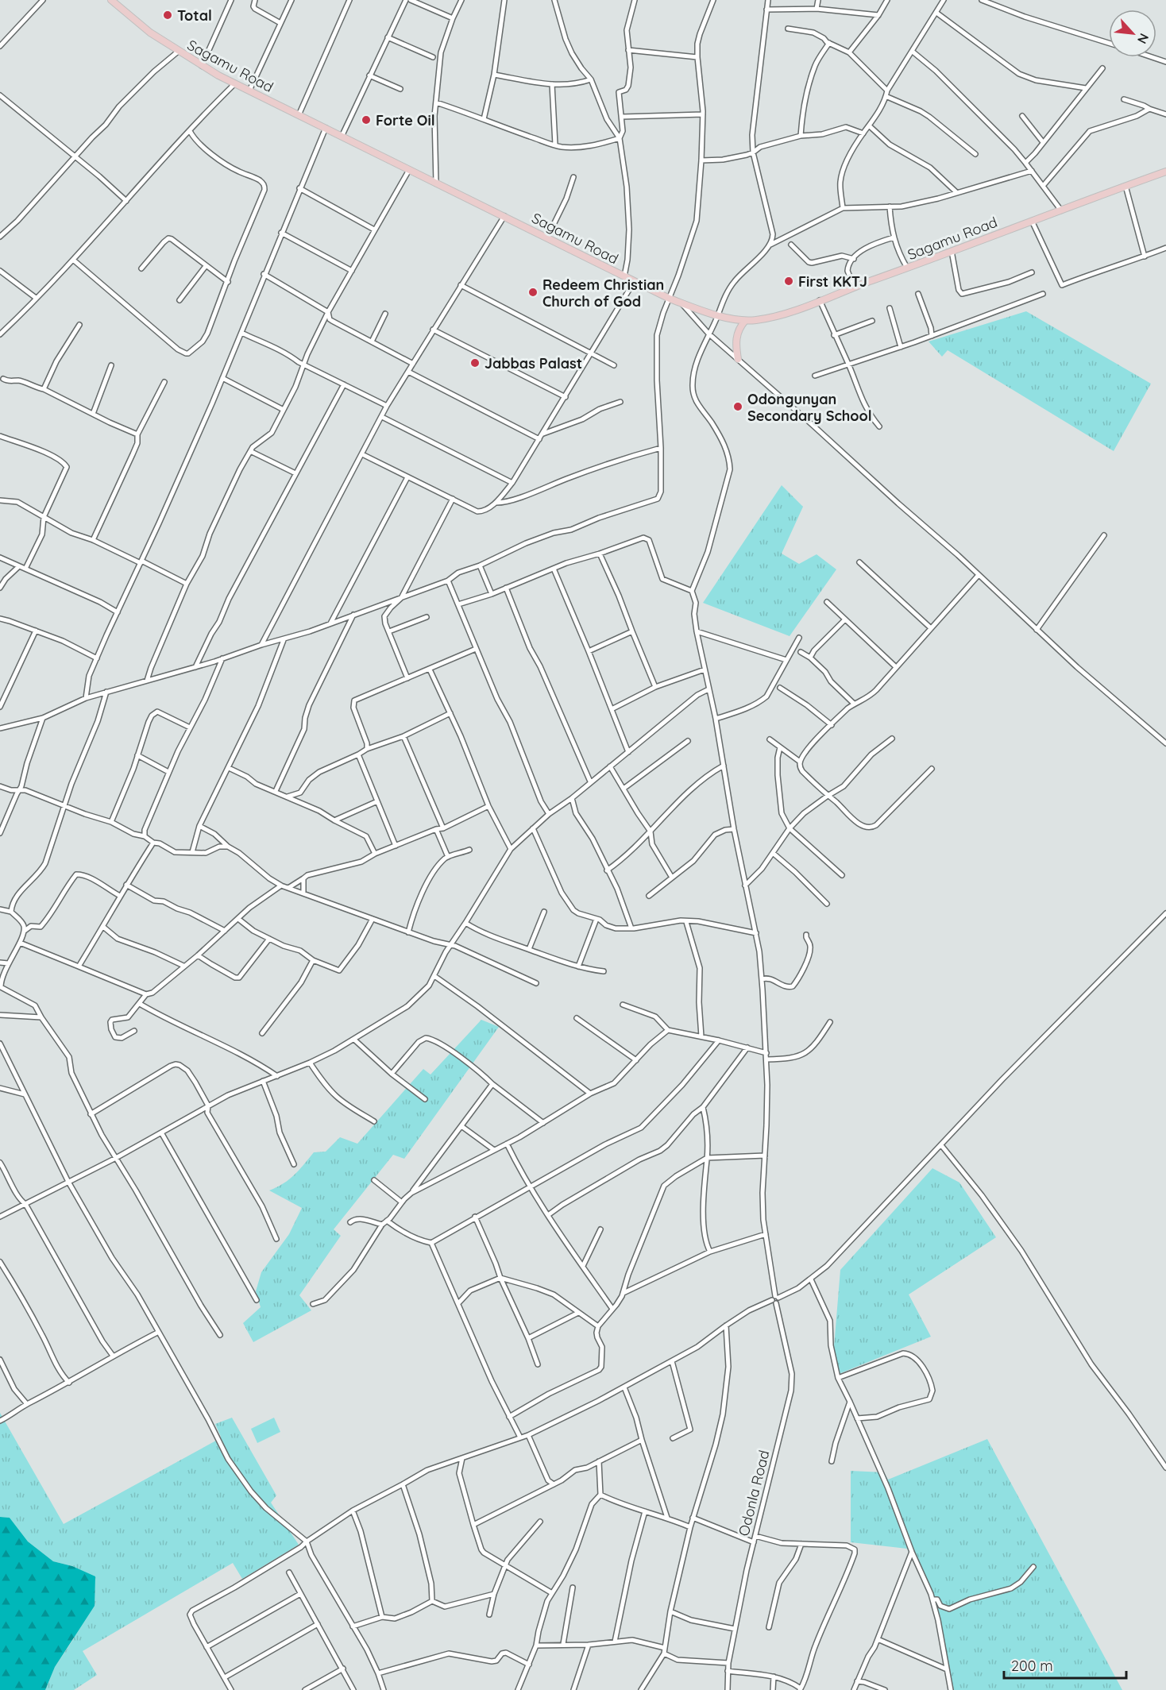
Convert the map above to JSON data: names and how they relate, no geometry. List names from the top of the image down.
{
  "streets": {
    "highway": ["Sagamu Road"],
    "street": ["Odonla Road"]
  },
  "places": [
    "Total",
    "Forte Oil",
    "First KKTJ",
    "Redeem Christian Church of God",
    "Jabbas Palast",
    "Odongunyan Secondary School"
  ],
  "scale_bar": "200 m",
  "north": "bottom right"
}
